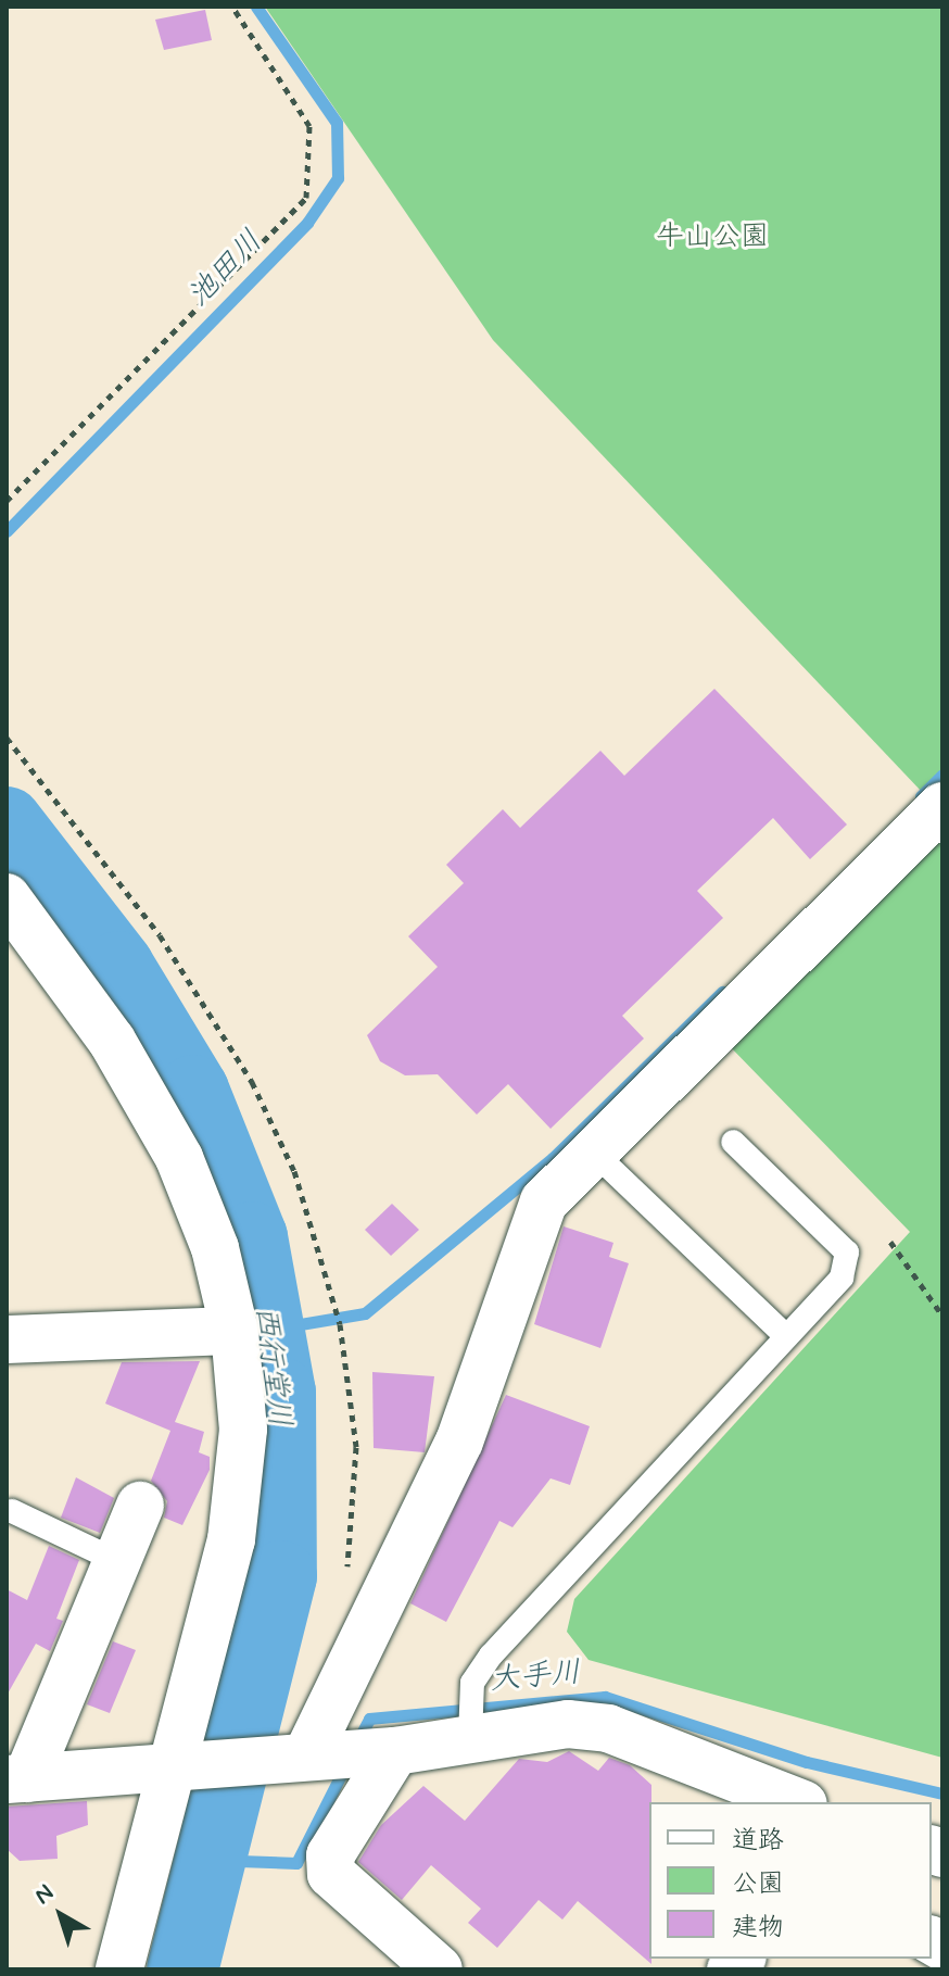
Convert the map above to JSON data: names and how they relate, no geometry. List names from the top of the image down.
{
  "water": ["池田川", "西行堂川", "大手川"],
  "parks": ["牛山公園"],
  "legend": ["道路", "公園", "建物"],
  "north": "top left"
}
